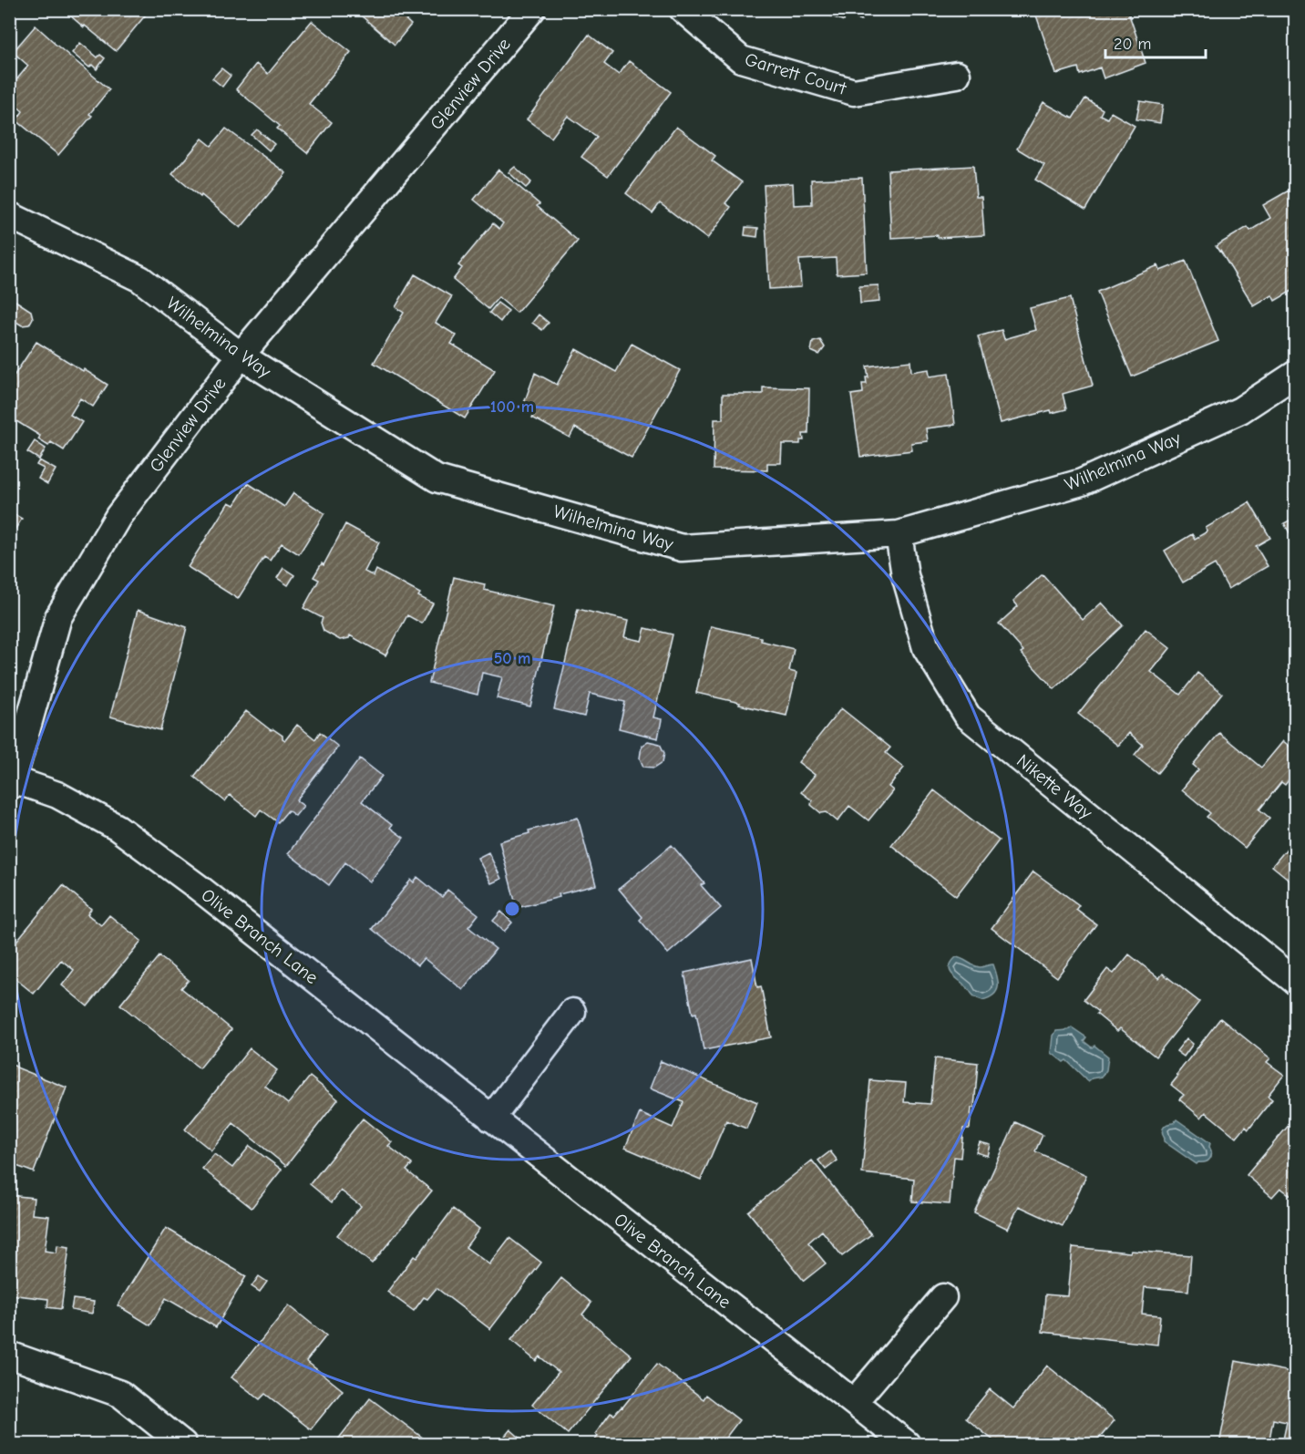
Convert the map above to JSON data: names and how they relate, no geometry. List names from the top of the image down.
{
  "streets": {
    "street": [
      "Garrett Court",
      "Glenview Drive",
      "Wilhelmina Way",
      "Nikette Way",
      "Olive Branch Lane"
    ]
  },
  "crossings": [
    ["Glenview Drive", "Wilhelmina Way"],
    ["Glenview Drive", "Olive Branch Lane"],
    ["Wilhelmina Way", "Nikette Way"]
  ],
  "scale_bar": "20 m",
  "rings": ["100 m", "50 m"]
}
